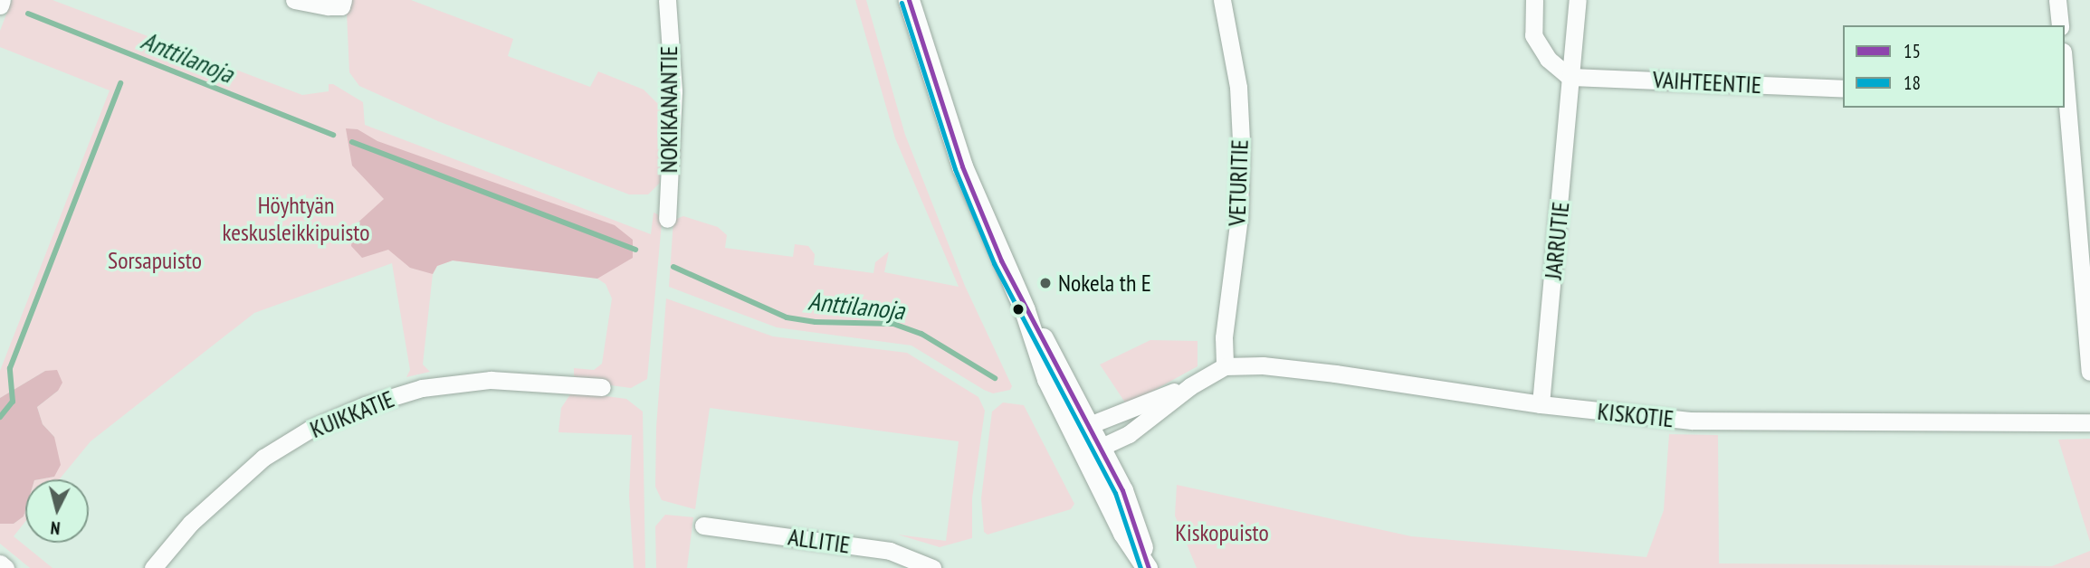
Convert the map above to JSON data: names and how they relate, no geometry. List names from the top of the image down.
{
  "streets": {
    "street": [
      "VAIHTEENTIE",
      "NOKIKANANTIE",
      "VETURITIE",
      "JARRUTIE",
      "KUIKKATIE",
      "KISKOTIE",
      "ALLITIE"
    ]
  },
  "crossings": [
    ["VAIHTEENTIE", "JARRUTIE"],
    ["VETURITIE", "KISKOTIE"],
    ["JARRUTIE", "KISKOTIE"]
  ],
  "water": ["Anttilanoja"],
  "parks": ["Höyhtyän keskusleikkipuisto", "Sorsapuisto", "Kiskopuisto"],
  "places": ["Nokela th E"],
  "lines": ["transit line 15", "transit line 18"],
  "legend": ["15", "18"],
  "north": "bottom"
}
